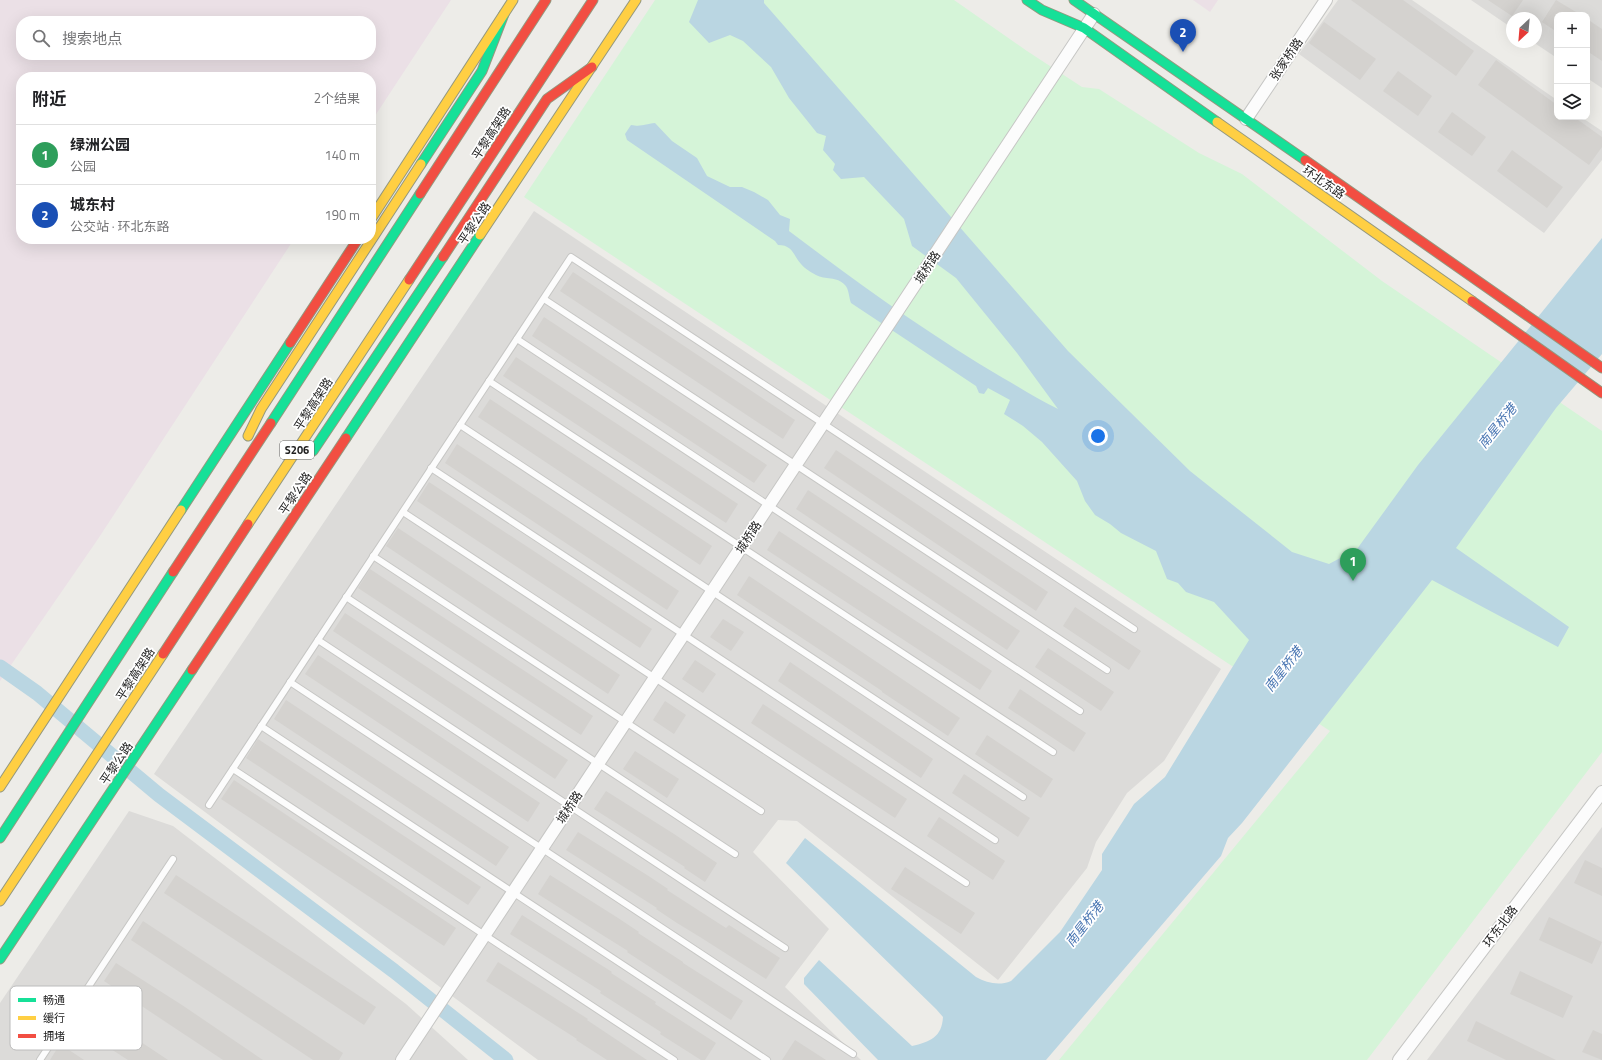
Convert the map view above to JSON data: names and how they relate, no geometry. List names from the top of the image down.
{
  "streets": {
    "main road": [
      "平黎高架路",
      "环北东路",
      "平黎公路",
      "S206"
    ],
    "street": ["张家桥路", "城桥路", "环东北路"]
  },
  "crossings": [
    ["张家桥路", "环北东路"],
    ["环北东路", "城桥路"]
  ],
  "water": ["南星桥港"],
  "legend": ["畅通", "缓行", "拥堵"],
  "north": "bottom left",
  "page": {
    "map_buttons": ["+", "−"],
    "search": "搜索地点",
    "pins": ["2", "1"],
    "heading": ["附近", "2个结果"],
    "list": [
      {
        "mark": "1",
        "name": "绿洲公园",
        "note": "公园",
        "value": "140 m"
      },
      {
        "mark": "2",
        "name": "城东村",
        "note": "公交站 · 环北东路",
        "value": "190 m"
      }
    ]
  }
}
